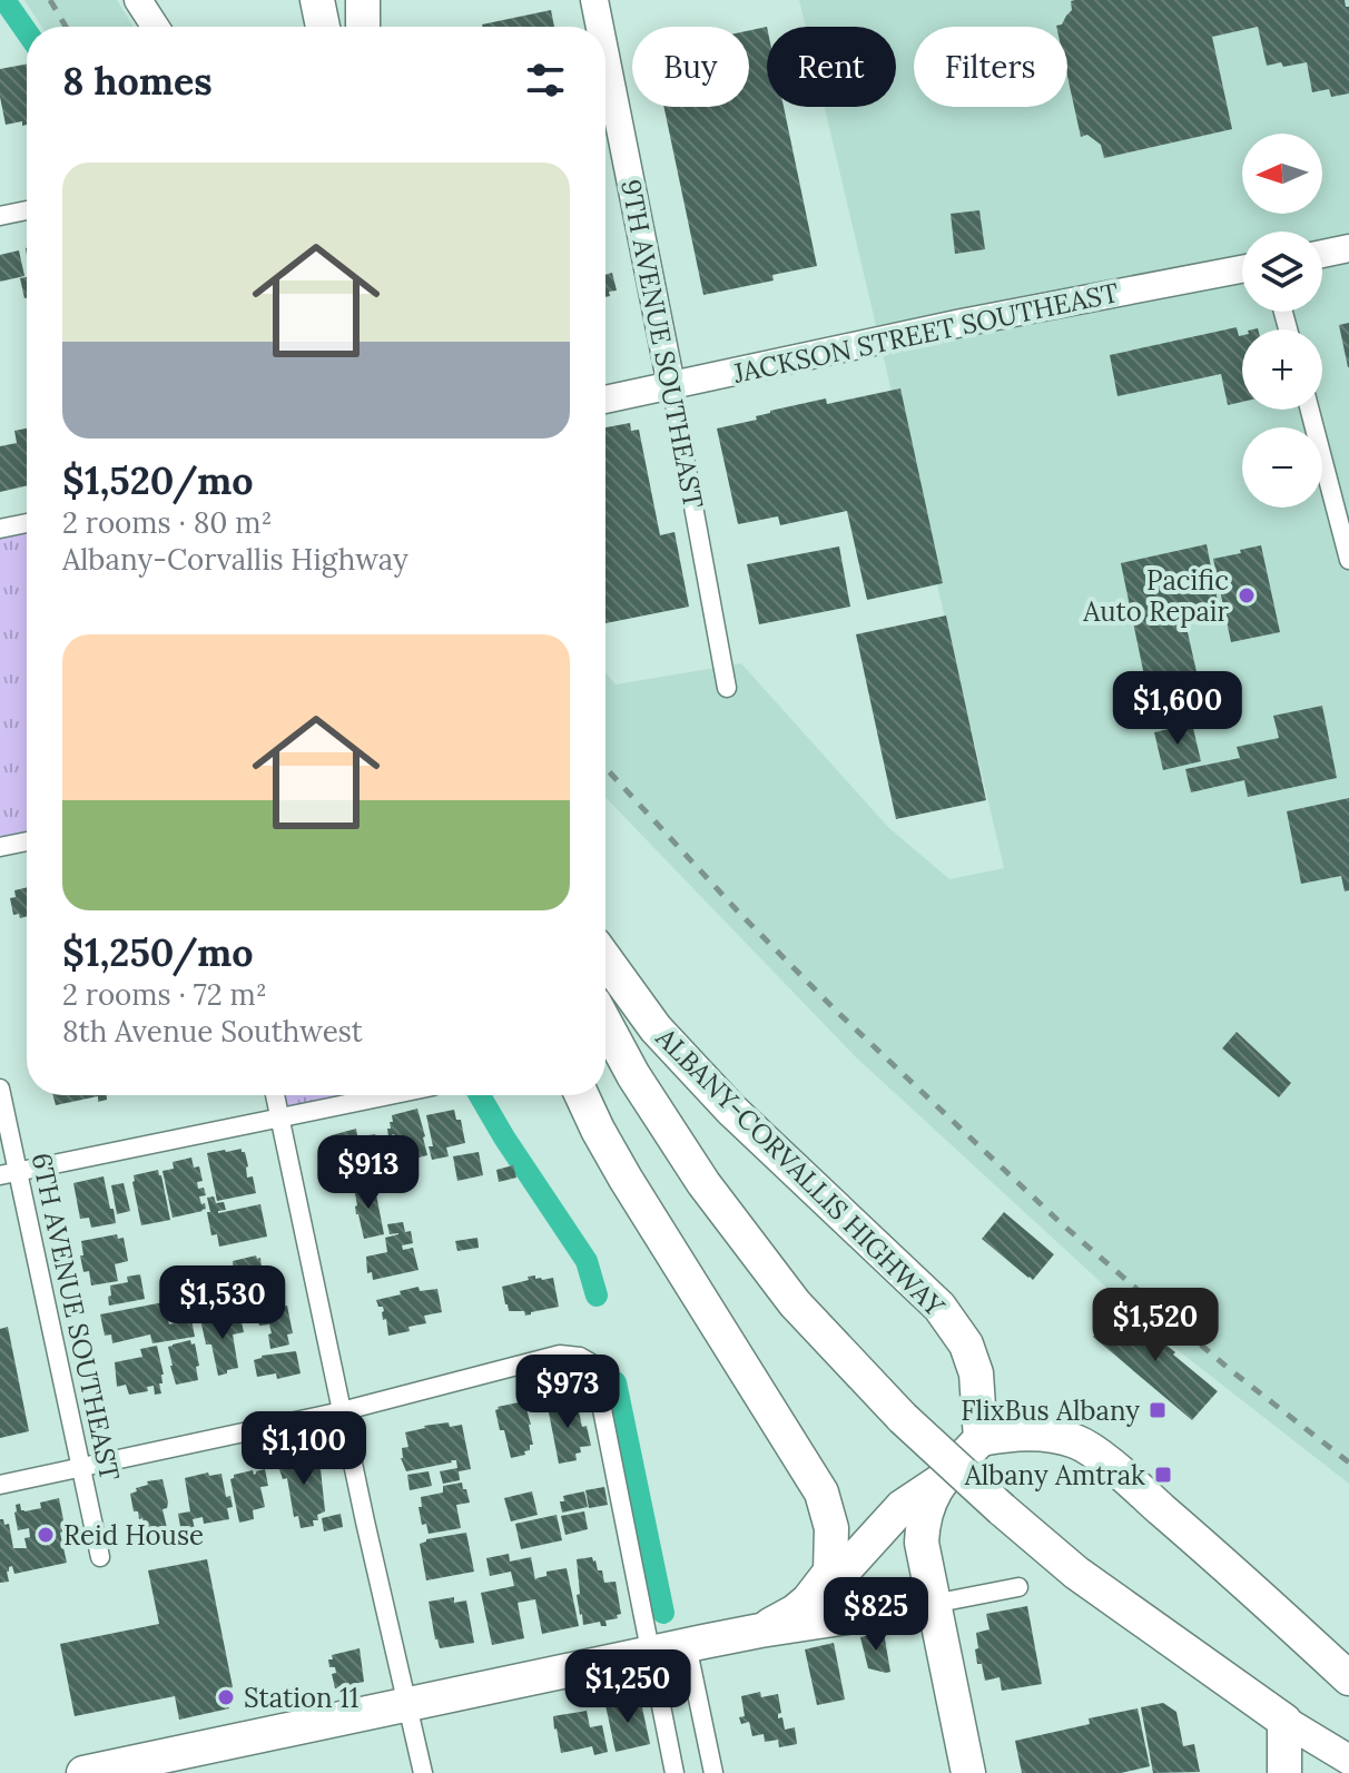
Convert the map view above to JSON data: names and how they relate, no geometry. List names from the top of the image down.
{
  "streets": {
    "highway": ["ALBANY-CORVALLIS HIGHWAY"],
    "street": ["JACKSON STREET SOUTHEAST", "9TH AVENUE SOUTHEAST", "6TH AVENUE SOUTHEAST"]
  },
  "crossings": [
    ["JACKSON STREET SOUTHEAST", "9TH AVENUE SOUTHEAST"]
  ],
  "places": {
    "other": ["Pacific Auto Repair", "Reid House", "Station 11"],
    "transit": ["FlixBus Albany", "Albany Amtrak"]
  },
  "north": "left",
  "page": {
    "chip": ["Buy", "Rent", "Filters"],
    "heading": "8 homes",
    "map_buttons": ["+", "−"],
    "list": [
      {
        "name": "$1,520/mo",
        "note": "2 rooms · 80 m² · Albany-Corvallis Highway"
      },
      {
        "name": "$1,250/mo",
        "note": "2 rooms · 72 m² · 8th Avenue Southwest"
      }
    ],
    "price": [
      "$1,600",
      "$913",
      "$1,530",
      "$1,520",
      "$973",
      "$1,100",
      "$825",
      "$1,250"
    ]
  }
}
